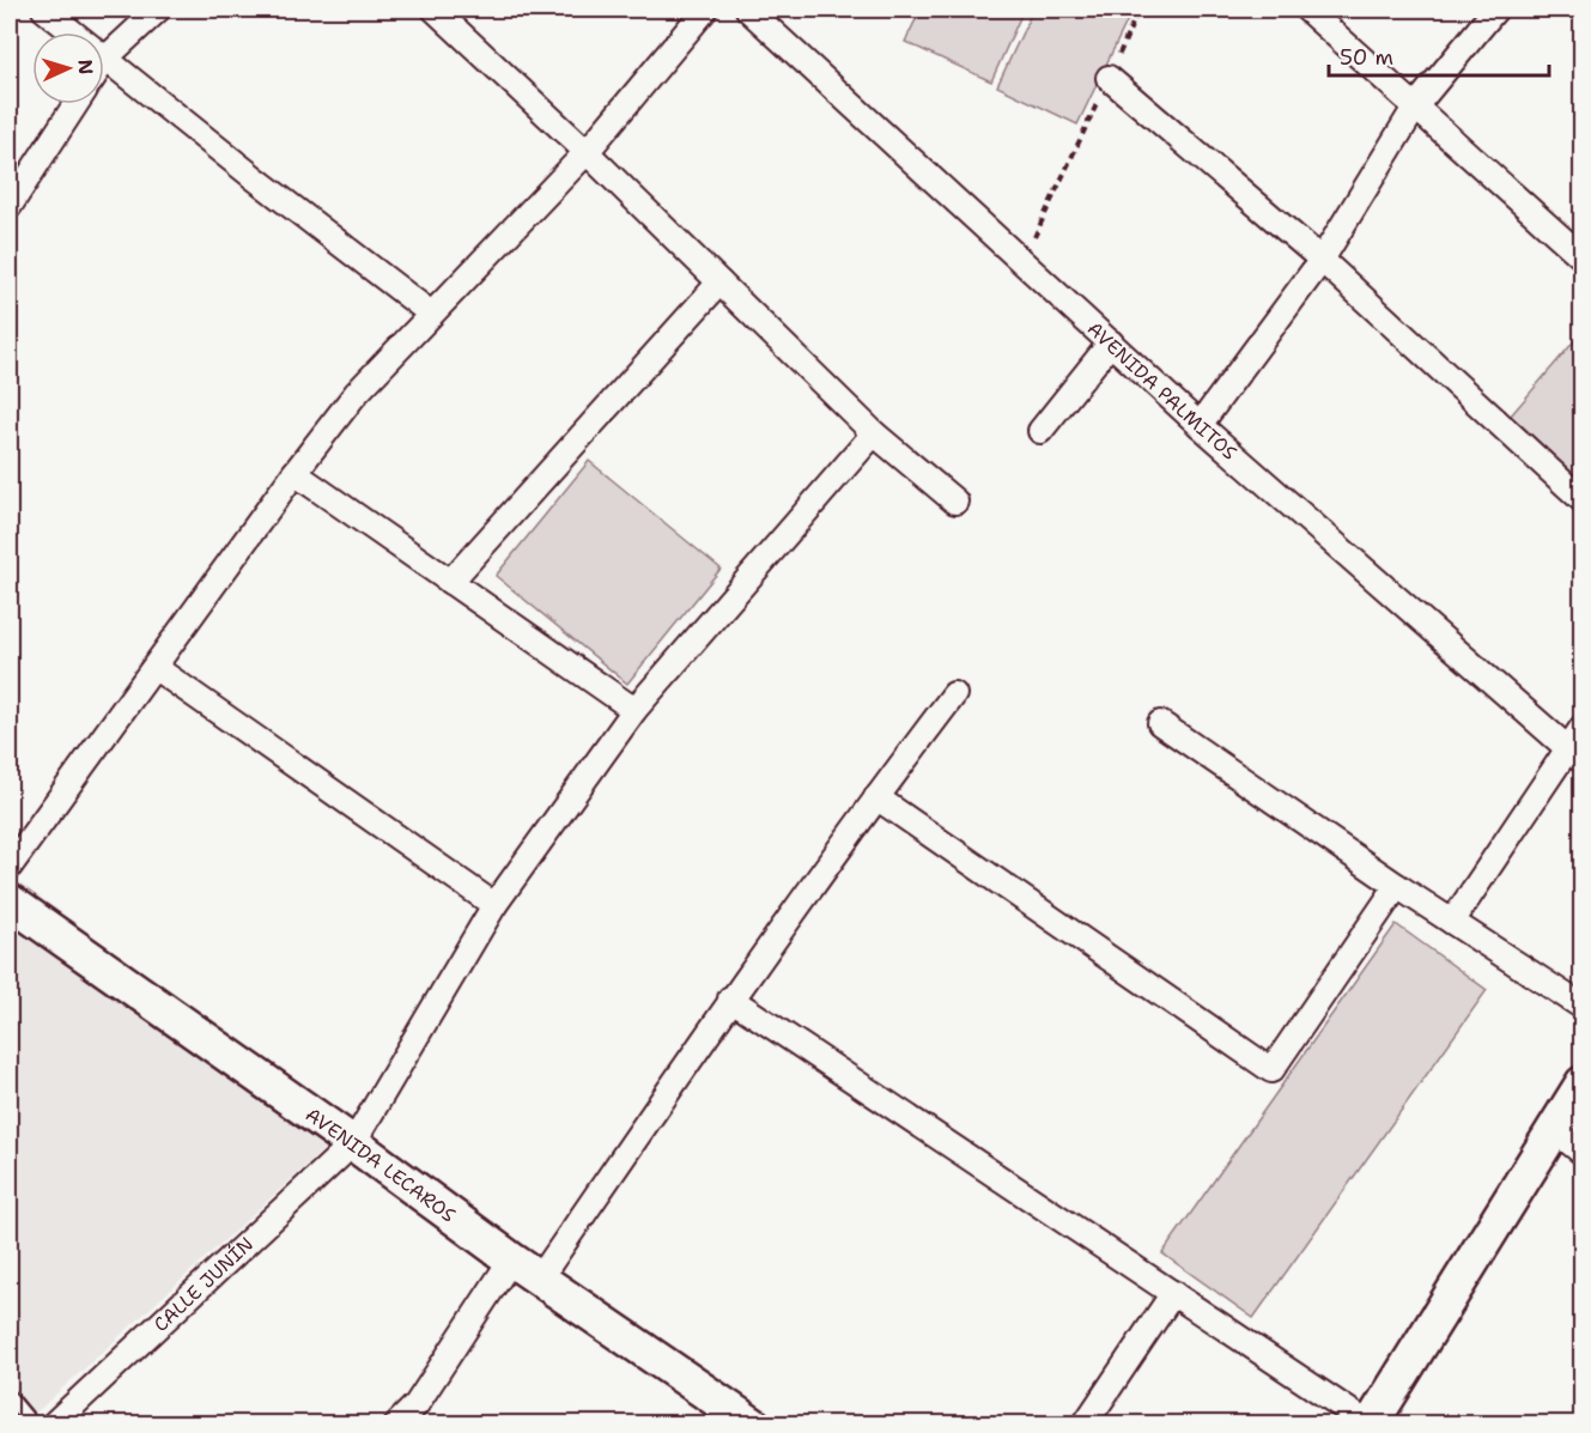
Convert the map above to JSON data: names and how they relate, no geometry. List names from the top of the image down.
{
  "streets": {
    "street": ["AVENIDA PALMITOS", "AVENIDA LECAROS", "CALLE JUNÍN"]
  },
  "crossings": [
    ["AVENIDA LECAROS", "CALLE JUNÍN"]
  ],
  "scale_bar": "50 m",
  "north": "right"
}
